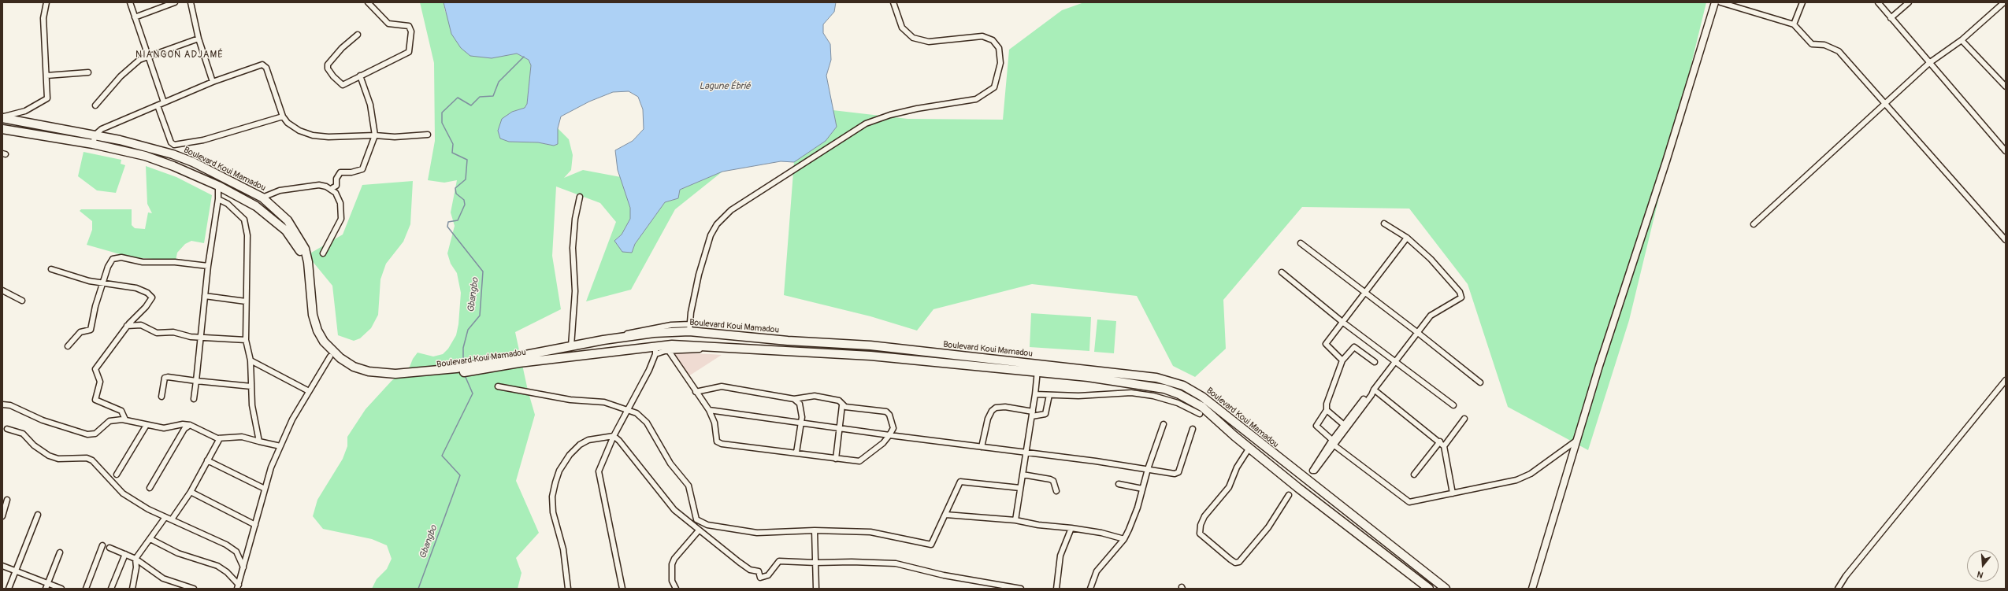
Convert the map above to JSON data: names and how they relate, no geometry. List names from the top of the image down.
{
  "streets": {
    "main road": ["Boulevard Koui Mamadou"]
  },
  "districts": ["NIANGON ADJAMÉ"],
  "water": ["Lagune Ébrié", "Gbangbo"],
  "north": "bottom"
}
